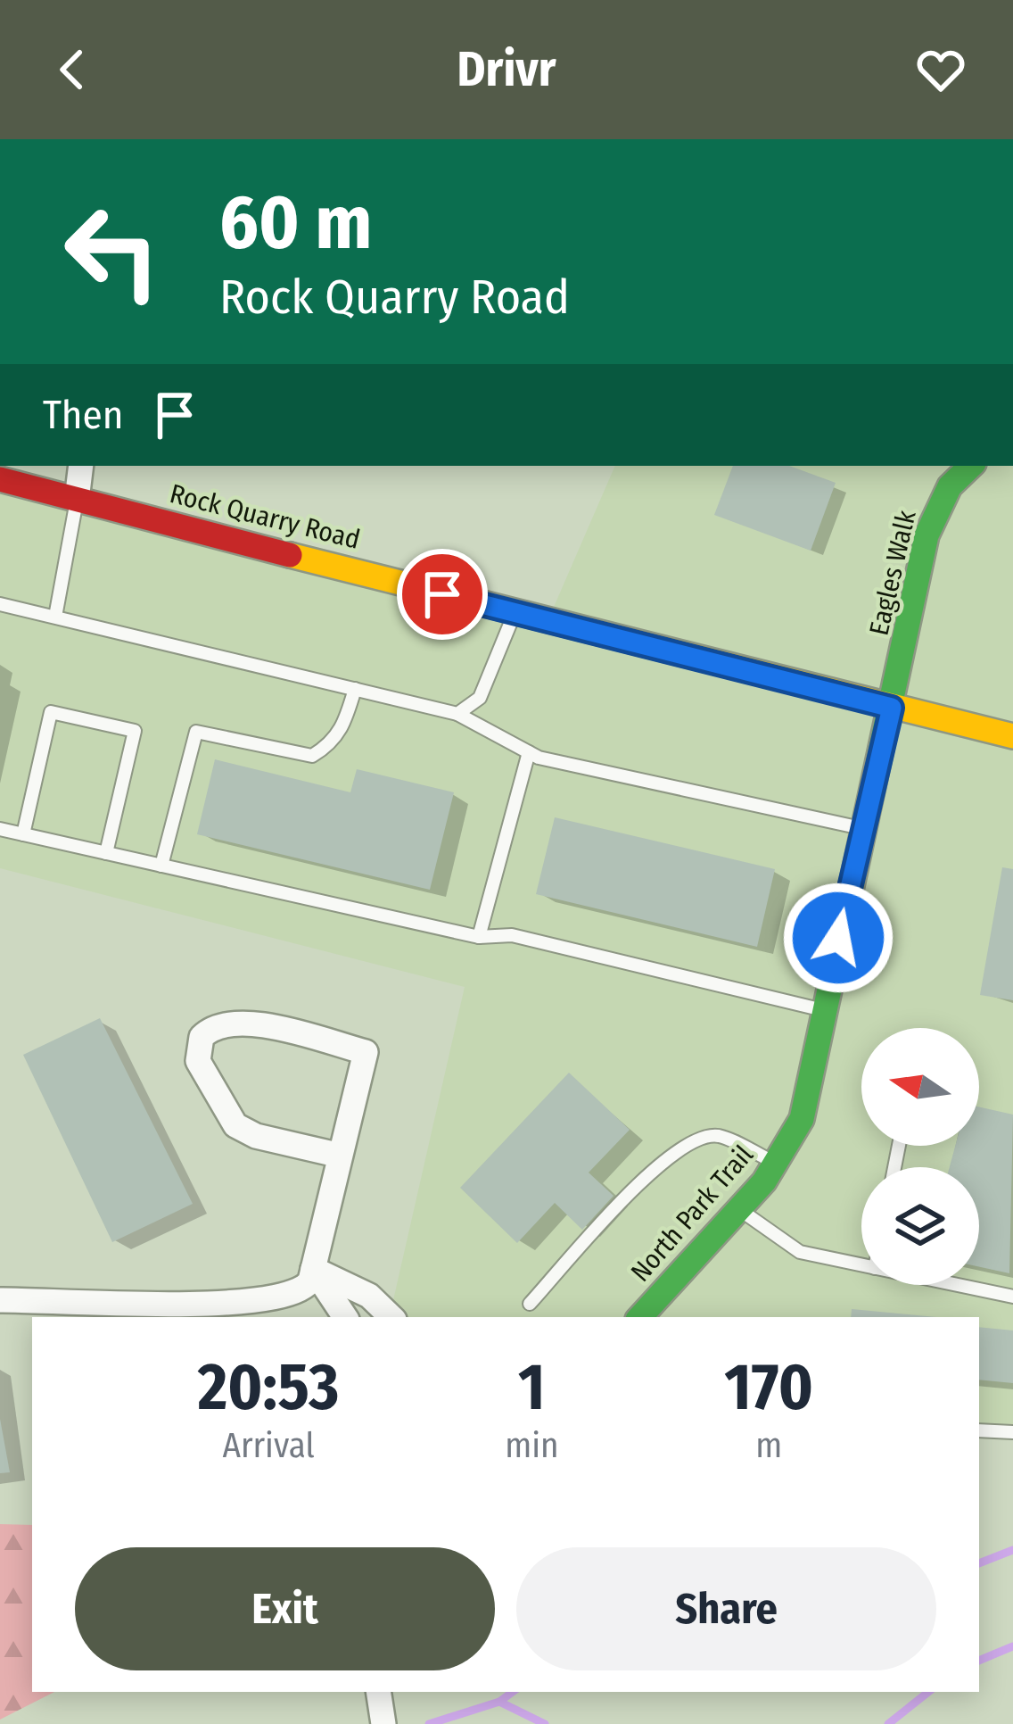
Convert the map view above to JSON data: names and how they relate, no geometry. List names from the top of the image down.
{
  "streets": {
    "street": ["Rock Quarry Road", "Eagles Walk", "North Park Trail"]
  },
  "crossings": [
    ["Rock Quarry Road", "Eagles Walk"],
    ["Rock Quarry Road", "North Park Trail"],
    ["Eagles Walk", "North Park Trail"]
  ],
  "north": "left",
  "page": {
    "header": "Drivr",
    "turn": ["60 m", "Rock Quarry Road"],
    "then": "Then",
    "eta": [
      "20:53",
      "Arrival",
      "1",
      "min",
      "170",
      "m"
    ],
    "buttons": ["Exit", "Share"]
  }
}
